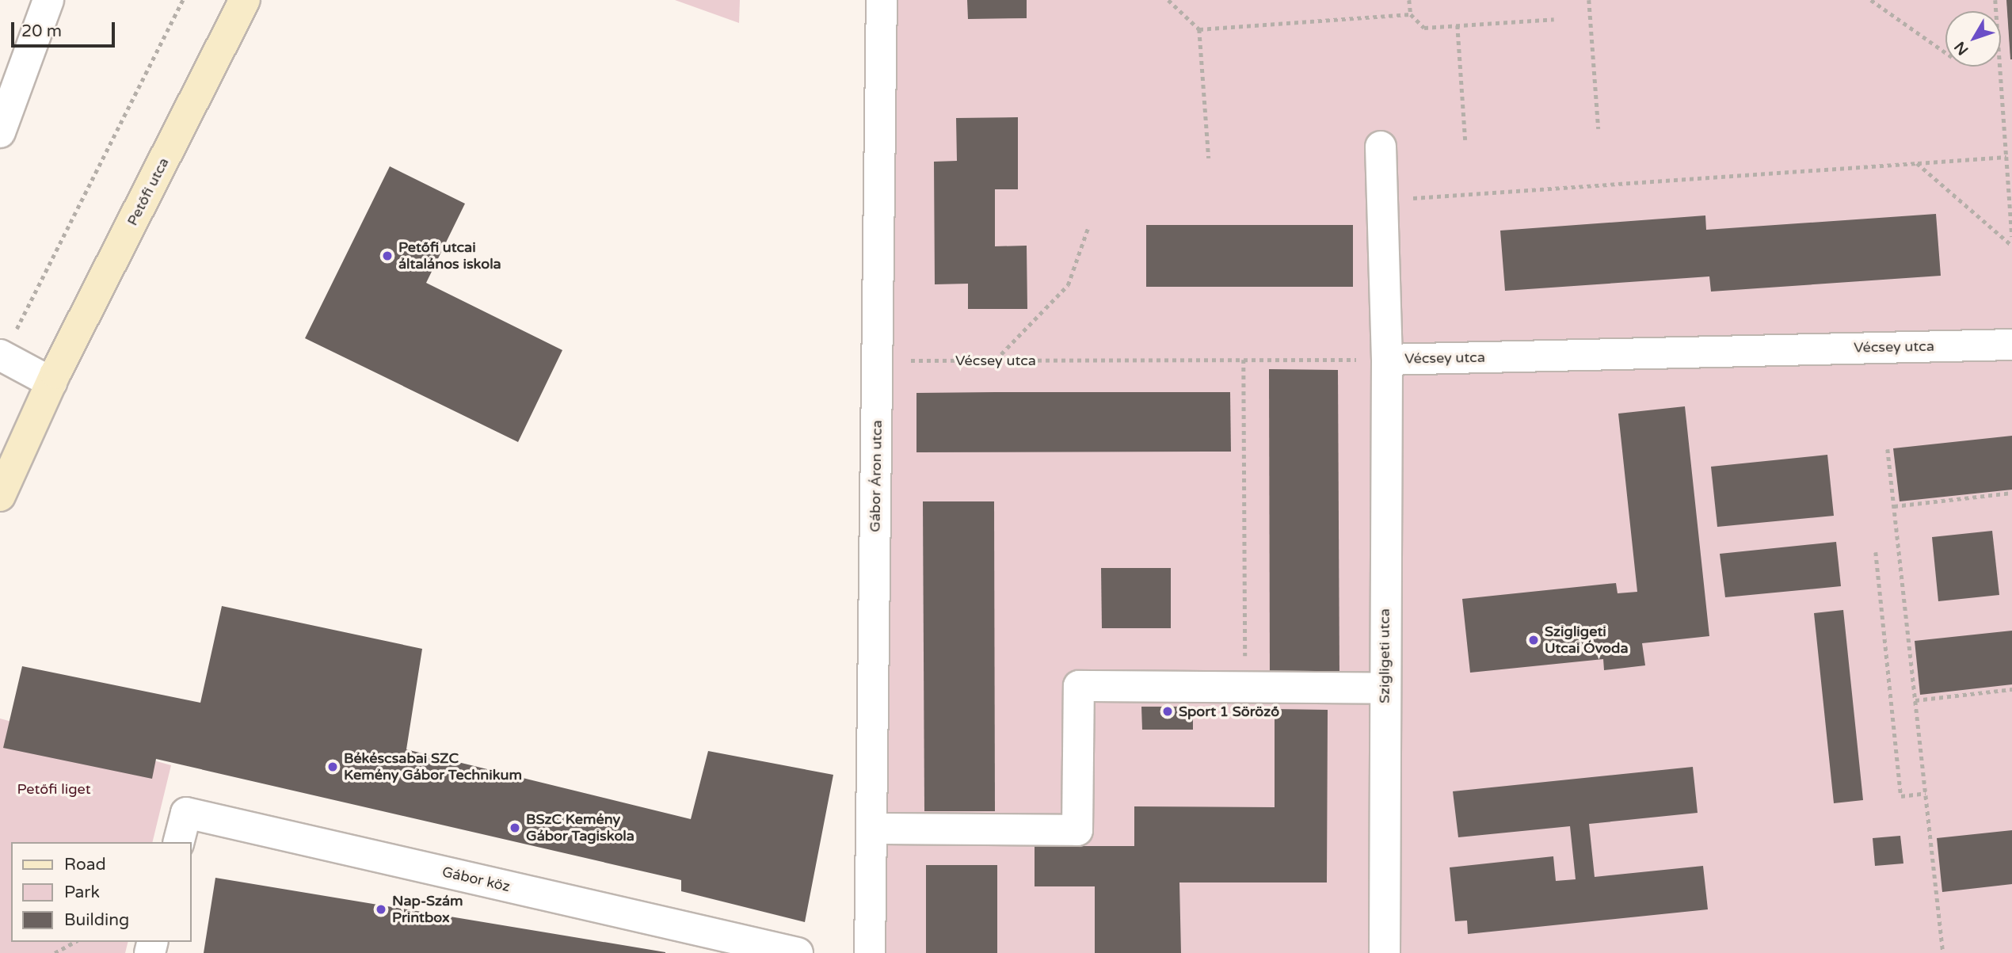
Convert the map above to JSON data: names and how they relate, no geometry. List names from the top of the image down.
{
  "streets": {
    "main road": ["Petőfi utca"],
    "street": [
      "Vécsey utca",
      "Gábor Áron utca",
      "Szigligeti utca",
      "Gábor köz"
    ]
  },
  "crossings": [
    ["Vécsey utca", "Gábor Áron utca"],
    ["Vécsey utca", "Szigligeti utca"]
  ],
  "parks": ["Petőfi liget"],
  "places": [
    "Petőfi utcai általános iskola",
    "Szigligeti Utcai Óvoda",
    "Sport 1 Söröző",
    "Békéscsabai SZC Kemény Gábor Technikum",
    "BSzC Kemény Gábor Tagiskola",
    "Nap-Szám Printbox"
  ],
  "legend": ["Road", "Park", "Building"],
  "scale_bar": "20 m",
  "north": "bottom left"
}
